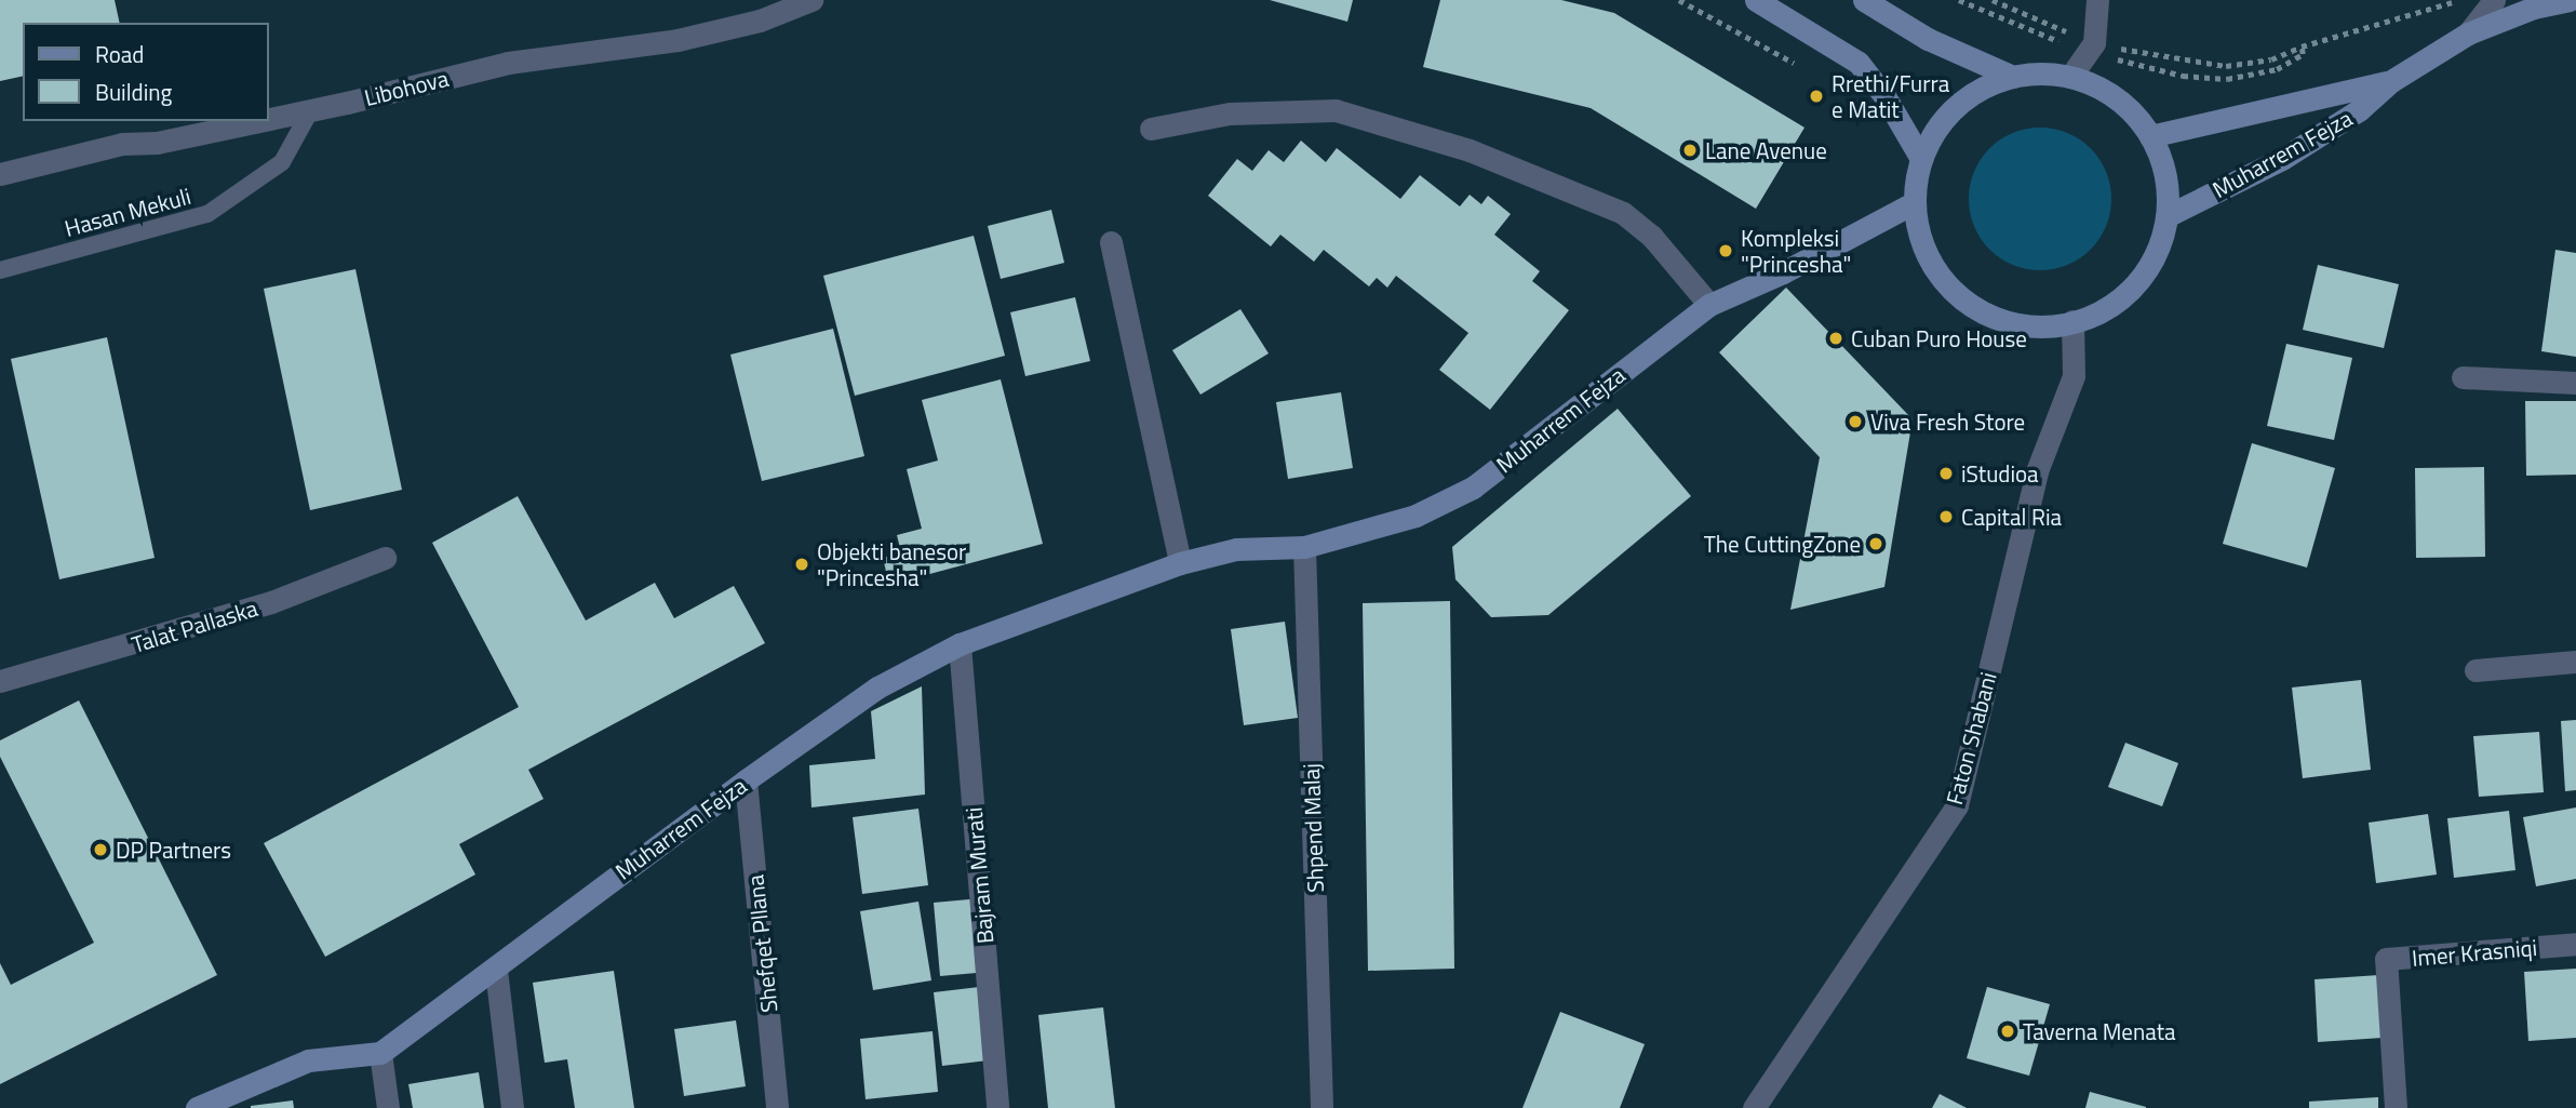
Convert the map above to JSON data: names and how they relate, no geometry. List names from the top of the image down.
{
  "streets": {
    "street": [
      "Libohova",
      "Muharrem Fejza",
      "Talat Pallaska",
      "Faton Shabani",
      "Shpend Malaj",
      "Bajram Murati",
      "Shefqet Pllana",
      "Imer Krasniqi"
    ],
    "lane": ["Hasan Mekuli"]
  },
  "crossings": [
    ["Libohova", "Hasan Mekuli"],
    ["Muharrem Fejza", "Faton Shabani"],
    ["Muharrem Fejza", "Shpend Malaj"],
    ["Muharrem Fejza", "Bajram Murati"],
    ["Muharrem Fejza", "Shefqet Pllana"]
  ],
  "places": [
    "Rrethi/Furra e Matit",
    "Lane Avenue",
    "Kompleksi \"Princesha\"",
    "Cuban Puro House",
    "Viva Fresh Store",
    "iStudioa",
    "Capital Ria",
    "The CuttingZone",
    "Objekti banesor \"Princesha\"",
    "DP Partners",
    "Taverna Menata"
  ],
  "legend": ["Road", "Building"]
}
